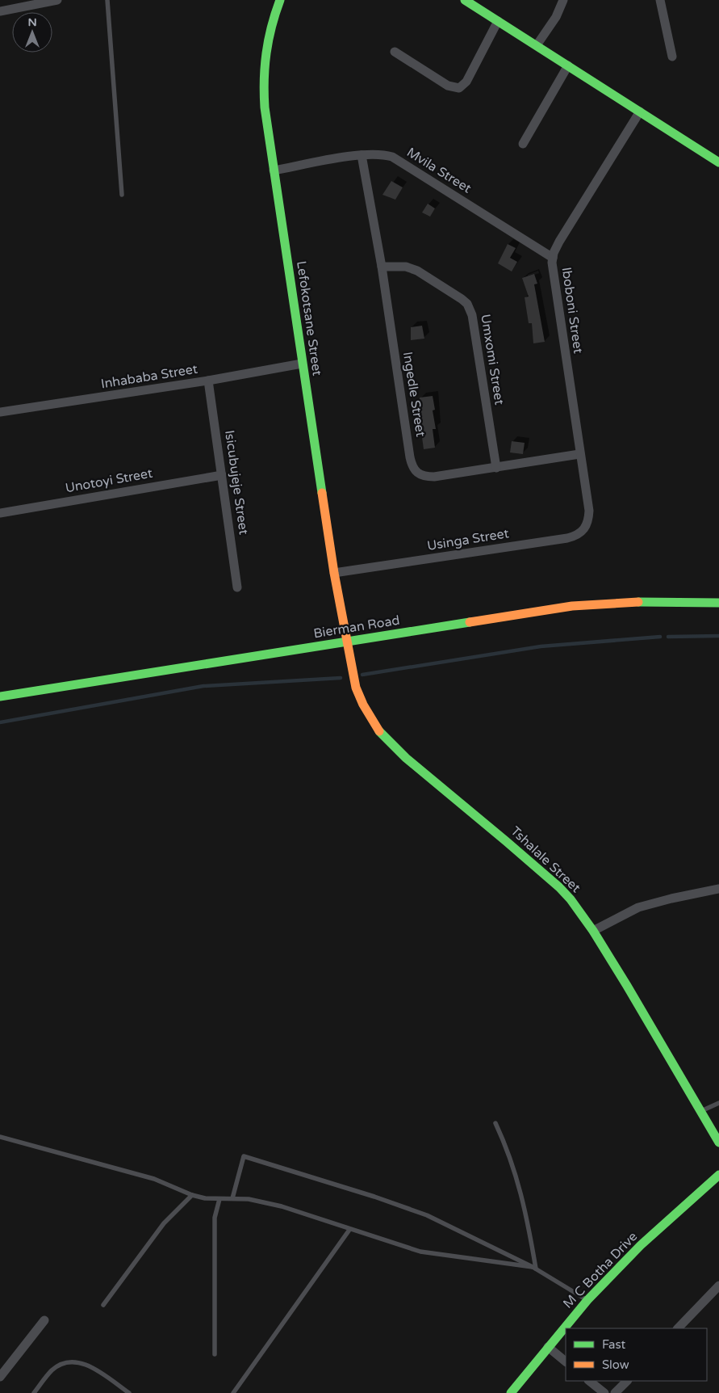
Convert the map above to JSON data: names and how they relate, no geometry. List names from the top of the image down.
{
  "streets": {
    "street": [
      "Mvila Street",
      "Iboboni Street",
      "Lefokotsane Street",
      "Umxomi Street",
      "Inhababa Street",
      "Ingedle Street",
      "Unotoyi Street",
      "Isicubujeje Street",
      "Usinga Street",
      "Bierman Road",
      "Tshalale Street",
      "M C Botha Drive"
    ]
  },
  "crossings": [
    ["Mvila Street", "Iboboni Street"],
    ["Mvila Street", "Lefokotsane Street"],
    ["Mvila Street", "Ingedle Street"],
    ["Iboboni Street", "Ingedle Street"],
    ["Iboboni Street", "Usinga Street"],
    ["Lefokotsane Street", "Inhababa Street"],
    ["Lefokotsane Street", "Usinga Street"],
    ["Lefokotsane Street", "Bierman Road"],
    ["Lefokotsane Street", "Tshalale Street"],
    ["Umxomi Street", "Ingedle Street"],
    ["Inhababa Street", "Isicubujeje Street"],
    ["Unotoyi Street", "Isicubujeje Street"],
    ["Bierman Road", "Tshalale Street"]
  ],
  "legend": ["Fast", "Slow"],
  "north": "top"
}
